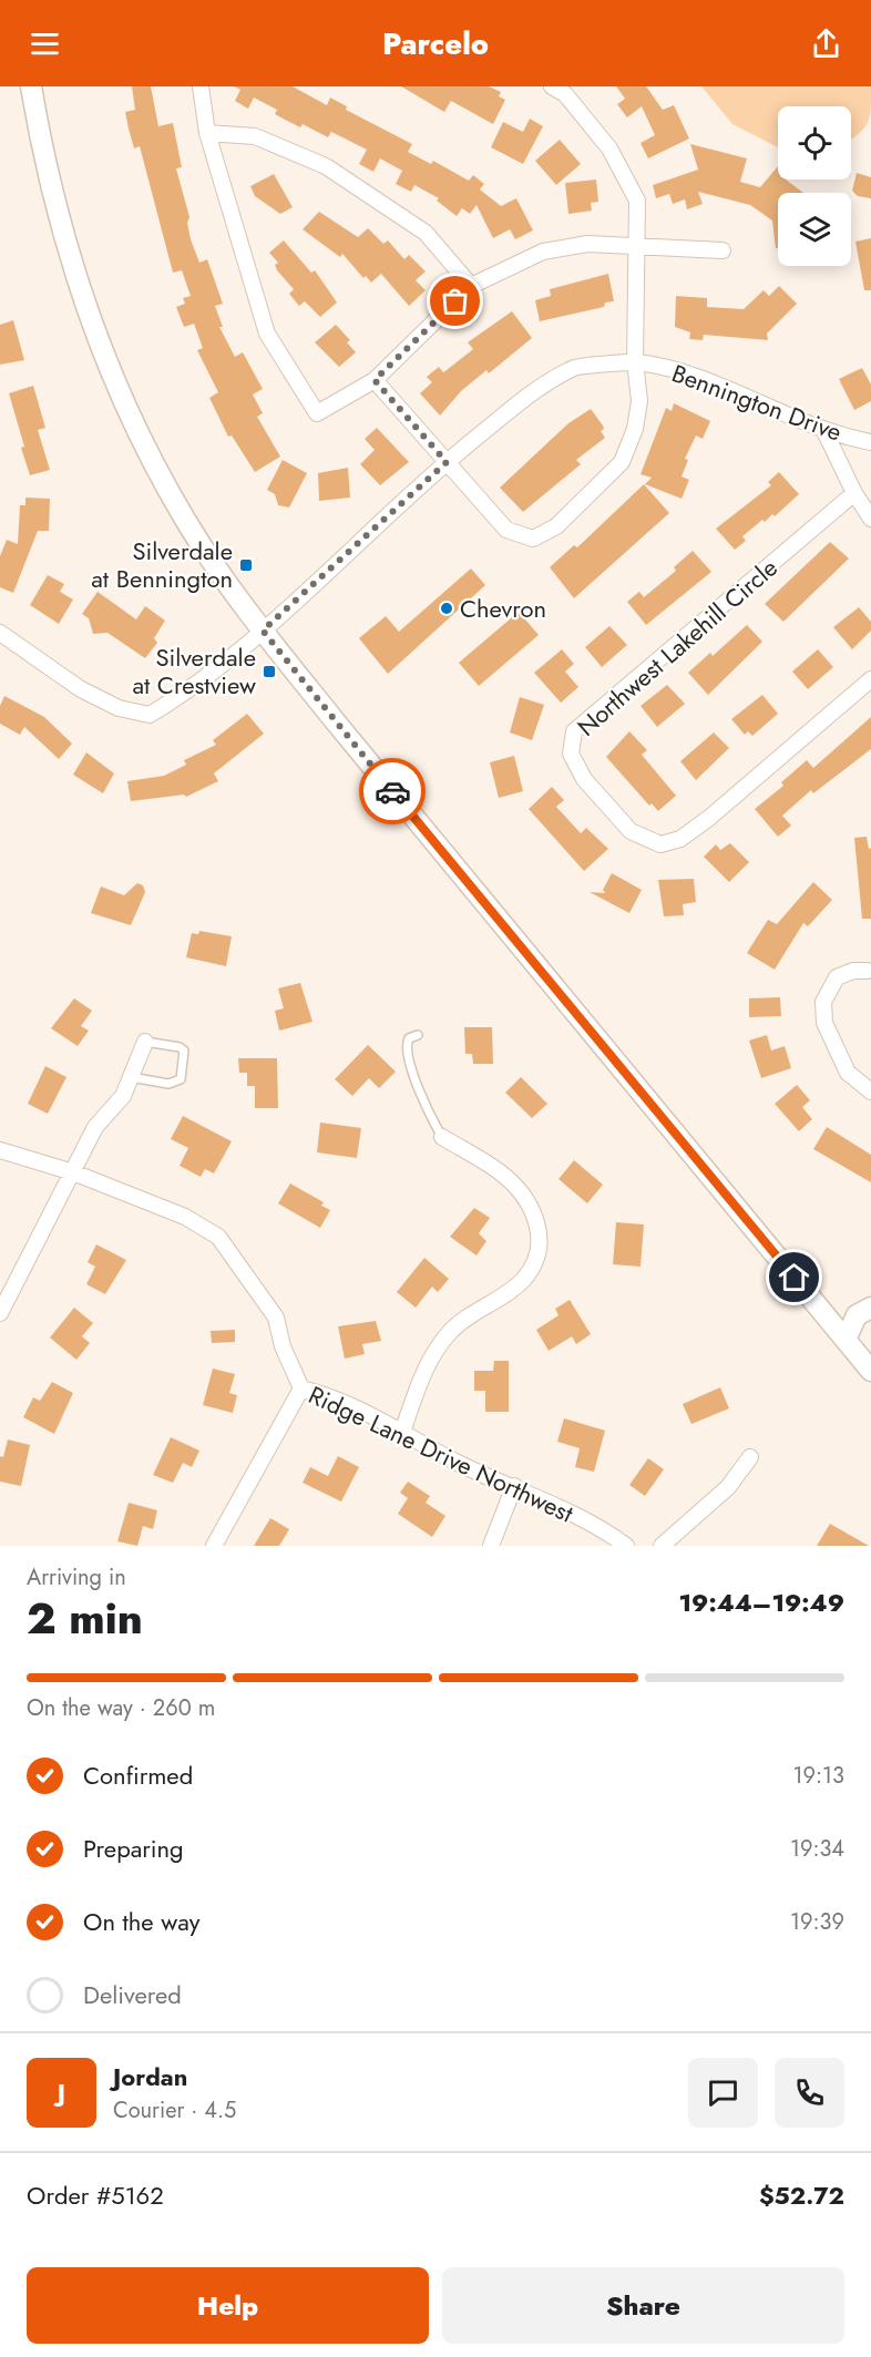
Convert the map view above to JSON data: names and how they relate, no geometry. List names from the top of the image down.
{
  "streets": {
    "street": ["Bennington Drive", "Northwest Lakehill Circle", "Ridge Lane Drive Northwest"]
  },
  "places": {
    "transit": ["Silverdale at Bennington", "Silverdale at Crestview"],
    "other": ["Chevron"]
  },
  "page": {
    "header": "Parcelo",
    "heading": ["2 min", "Arriving in", "19:44–19:49"],
    "panel": [
      "Jordan",
      "Courier · 4.5",
      "Order #5162",
      "$52.72"
    ],
    "bar": "On the way · 260 m",
    "list": [
      ["Confirmed", "19:13"],
      ["Preparing", "19:34"],
      ["On the way", "19:39"],
      "Delivered"
    ],
    "round": "J",
    "buttons": ["Help", "Share"]
  }
}
